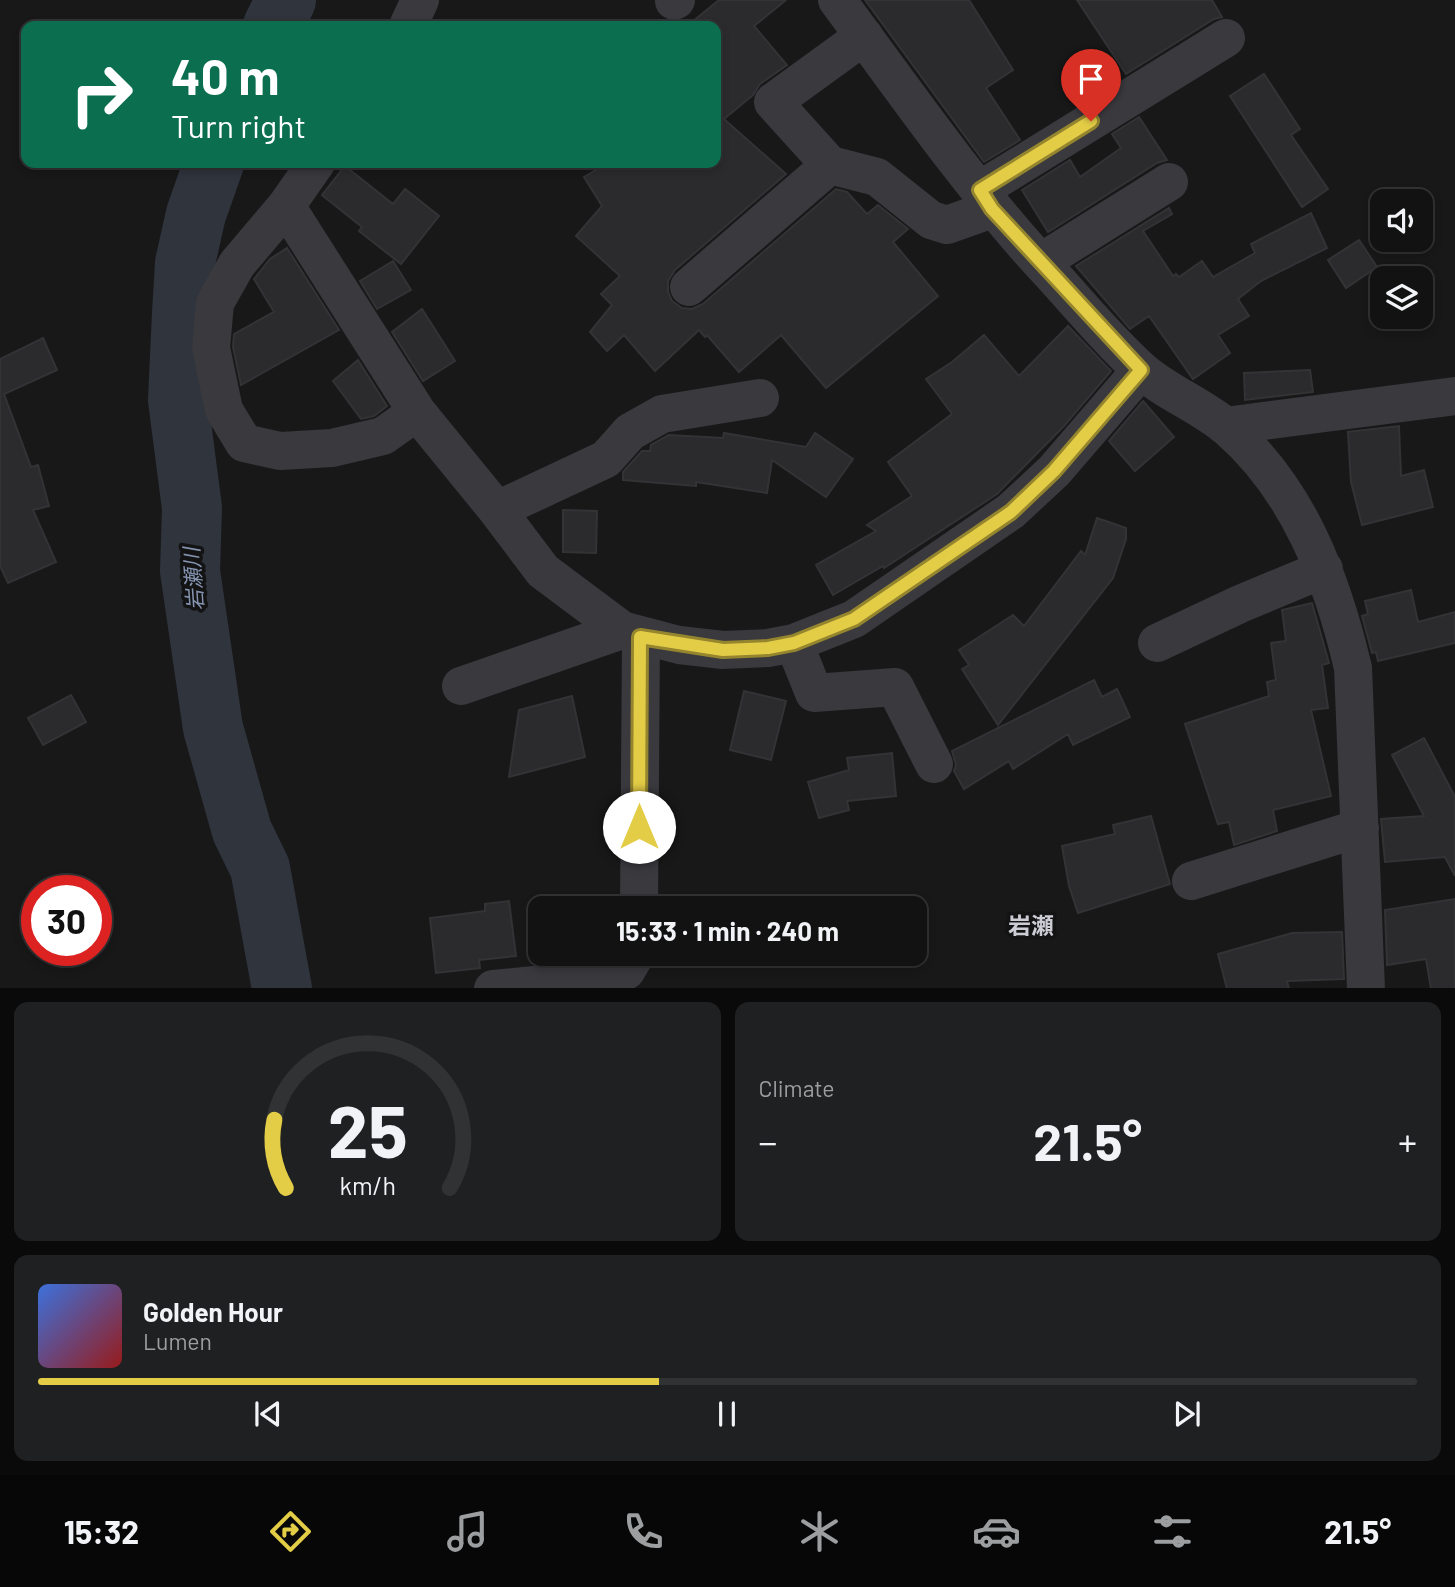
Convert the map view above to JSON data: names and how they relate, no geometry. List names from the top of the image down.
{
  "districts": ["岩瀬"],
  "water": ["岩瀬川"],
  "page": {
    "turn": ["40 m", "Turn right"],
    "limit": "30",
    "trip": "15:33 · 1 min · 240 m",
    "tile": "Climate",
    "heat": ["−", "21.5°", "+"],
    "song": ["Golden Hour", "Lumen"],
    "tabs": ["15:32", "21.5°"],
    "gauge": ["25", "km/h"]
  }
}
